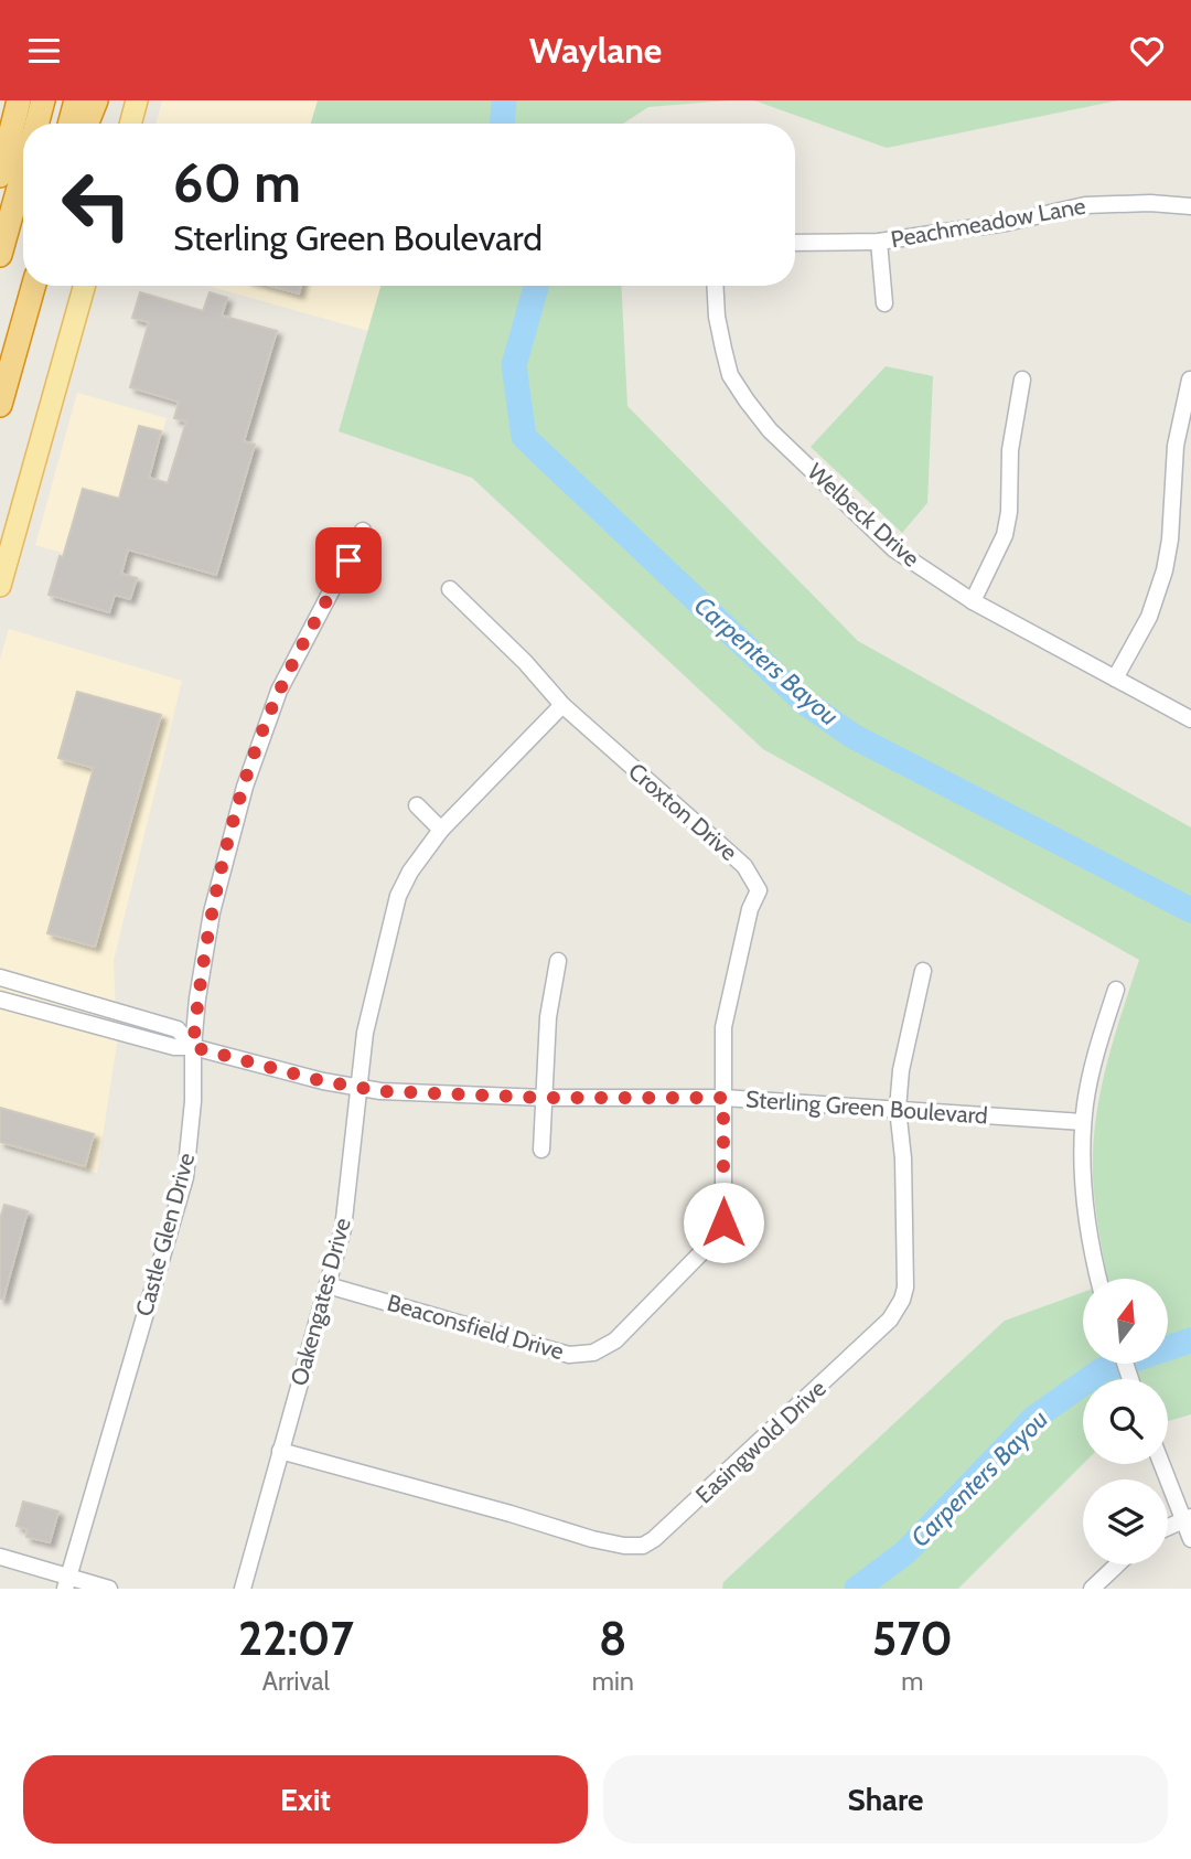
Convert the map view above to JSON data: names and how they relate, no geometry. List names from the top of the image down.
{
  "streets": {
    "street": [
      "Peachmeadow Lane",
      "Welbeck Drive",
      "Croxton Drive",
      "Sterling Green Boulevard",
      "Castle Glen Drive",
      "Oakengates Drive",
      "Beaconsfield Drive",
      "Easingwold Drive"
    ]
  },
  "crossings": [
    ["Croxton Drive", "Sterling Green Boulevard"],
    ["Croxton Drive", "Oakengates Drive"],
    ["Croxton Drive", "Beaconsfield Drive"],
    ["Sterling Green Boulevard", "Castle Glen Drive"],
    ["Sterling Green Boulevard", "Oakengates Drive"],
    ["Sterling Green Boulevard", "Beaconsfield Drive"],
    ["Sterling Green Boulevard", "Easingwold Drive"],
    ["Oakengates Drive", "Beaconsfield Drive"],
    ["Oakengates Drive", "Easingwold Drive"]
  ],
  "water": ["Carpenters Bayou"],
  "north": "top",
  "page": {
    "header": "Waylane",
    "turn": ["60 m", "Sterling Green Boulevard"],
    "eta": [
      "22:07",
      "Arrival",
      "8",
      "min",
      "570",
      "m"
    ],
    "buttons": ["Exit", "Share"]
  }
}
